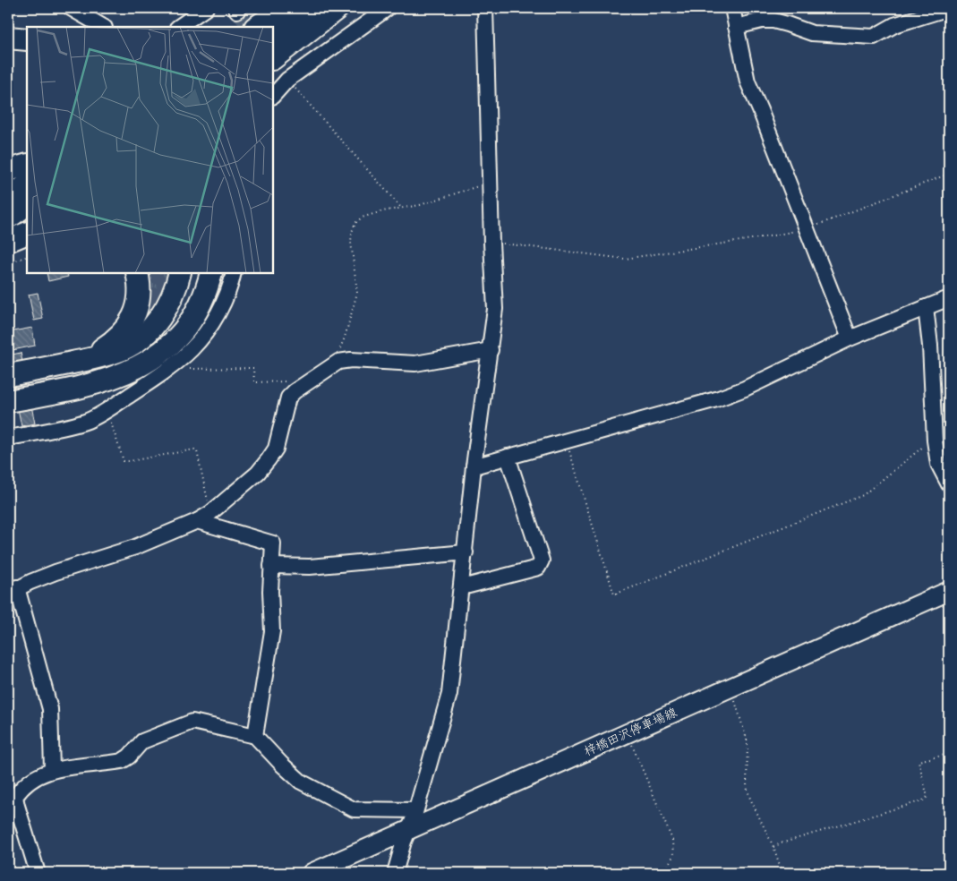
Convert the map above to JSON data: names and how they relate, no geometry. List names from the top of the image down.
{
  "streets": {
    "main road": ["梓橋田沢停車場線"]
  }
}
